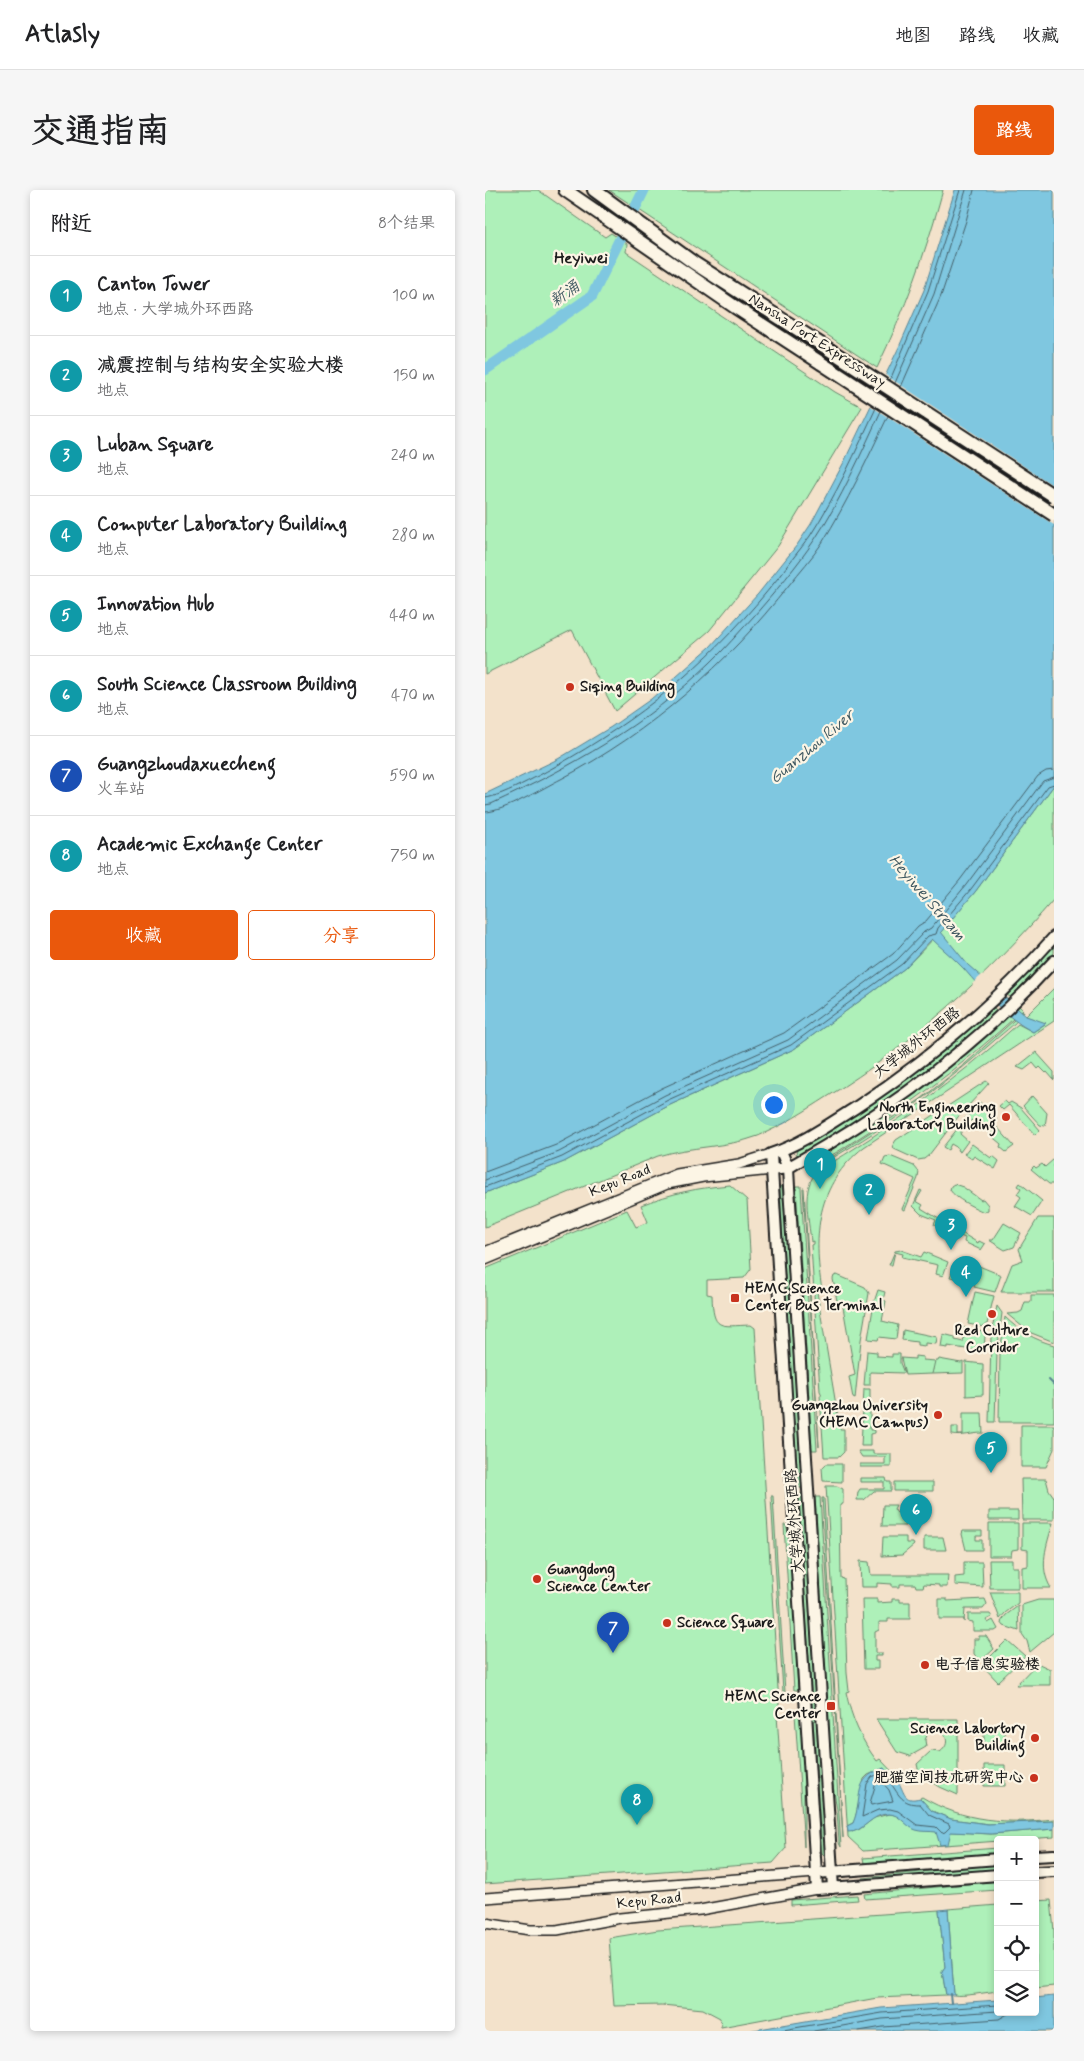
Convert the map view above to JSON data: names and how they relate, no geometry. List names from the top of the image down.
{
  "streets": {
    "highway": ["Nansha Port Expressway"],
    "main road": ["大学城外环西路"],
    "street": ["Kepu Road"]
  },
  "crossings": [
    ["大学城外环西路", "Kepu Road"]
  ],
  "districts": ["Heyiwei"],
  "water": ["新涌", "Guanzhou River", "Heyiwei Stream"],
  "places": {
    "other": [
      "Siqing Building",
      "North Engineering Laboratory Building",
      "Red Culture Corridor",
      "Guangzhou University (HEMC Campus)",
      "Guangdong Science Center",
      "Science Square",
      "电子信息实验楼",
      "Science Labortory Building",
      "肥猫空间技术研究中心"
    ],
    "transit": ["HEMC Science Center Bus Terminal", "HEMC Science Center"]
  },
  "page": {
    "header": "Atlasly",
    "nav": ["地图", "路线", "收藏"],
    "buttons": [
      "路线",
      ["收藏", "分享"]
    ],
    "title": "交通指南",
    "heading": ["附近", "8个结果"],
    "list": [
      {
        "mark": "1",
        "name": "Canton Tower",
        "note": "地点 · 大学城外环西路",
        "value": "100 m"
      },
      {
        "mark": "2",
        "name": "减震控制与结构安全实验大楼",
        "note": "地点",
        "value": "150 m"
      },
      {
        "mark": "3",
        "name": "Luban Square",
        "note": "地点",
        "value": "240 m"
      },
      {
        "mark": "4",
        "name": "Computer Laboratory Building",
        "note": "地点",
        "value": "280 m"
      },
      {
        "mark": "5",
        "name": "Innovation Hub",
        "note": "地点",
        "value": "440 m"
      },
      {
        "mark": "6",
        "name": "South Science Classroom Building",
        "note": "地点",
        "value": "470 m"
      },
      {
        "mark": "7",
        "name": "Guangzhoudaxuecheng",
        "note": "火车站",
        "value": "590 m"
      },
      {
        "mark": "8",
        "name": "Academic Exchange Center",
        "note": "地点",
        "value": "750 m"
      }
    ],
    "pins": [
      "1",
      "2",
      "3",
      "4",
      "5",
      "6",
      "7",
      "8"
    ],
    "map_buttons": ["+", "−"]
  }
}
